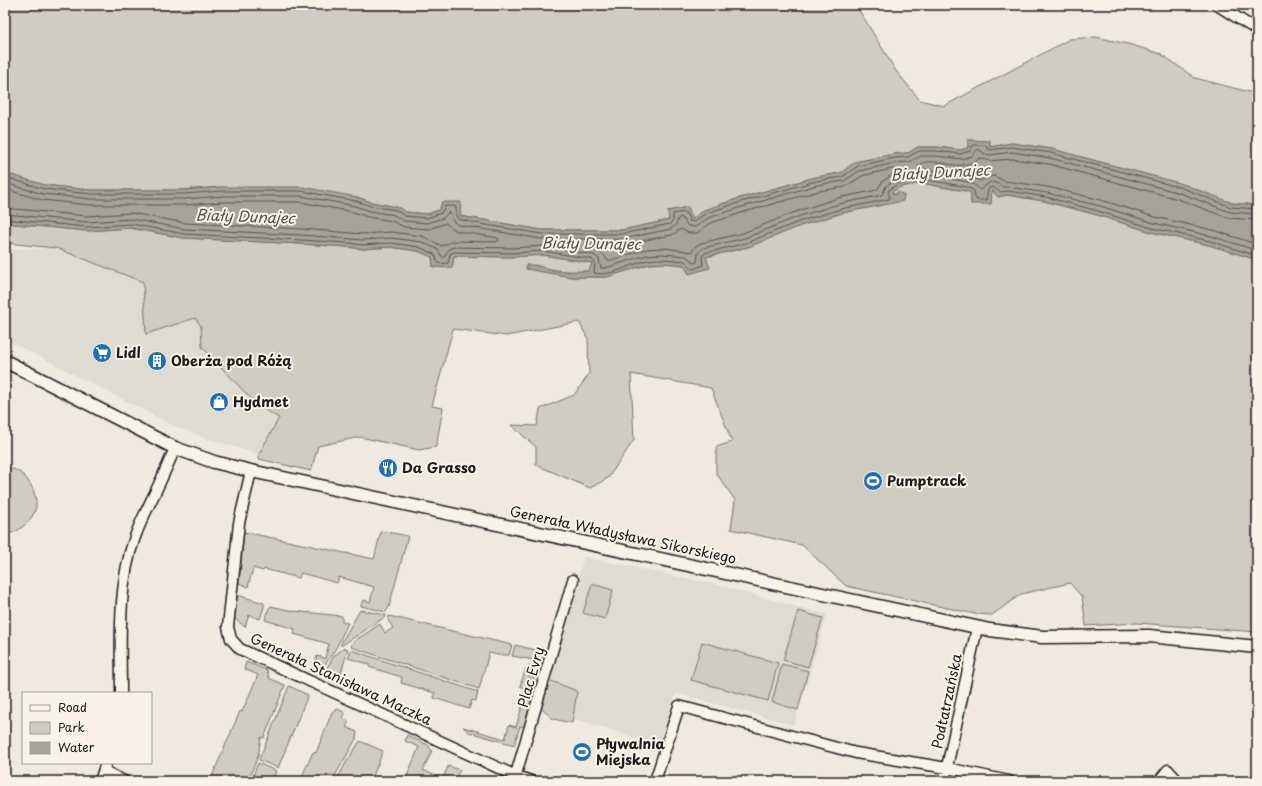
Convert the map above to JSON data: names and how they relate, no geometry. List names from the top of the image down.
{
  "streets": {
    "street": [
      "Generała Władysława Sikorskiego",
      "Plac Evry",
      "Generała Stanisława Maczka",
      "Podtatrzańska"
    ]
  },
  "crossings": [
    ["Generała Władysława Sikorskiego", "Generała Stanisława Maczka"],
    ["Generała Władysława Sikorskiego", "Podtatrzańska"],
    ["Plac Evry", "Generała Stanisława Maczka"]
  ],
  "water": ["Biały Dunajec"],
  "places": {
    "supermarket": ["Lidl"],
    "building": ["Oberża pod Różą"],
    "shop": ["Hydmet"],
    "restaurant": ["Da Grasso"],
    "sports": ["Pumptrack", "Pływalnia Miejska"]
  },
  "legend": ["Road", "Park", "Water"]
}
